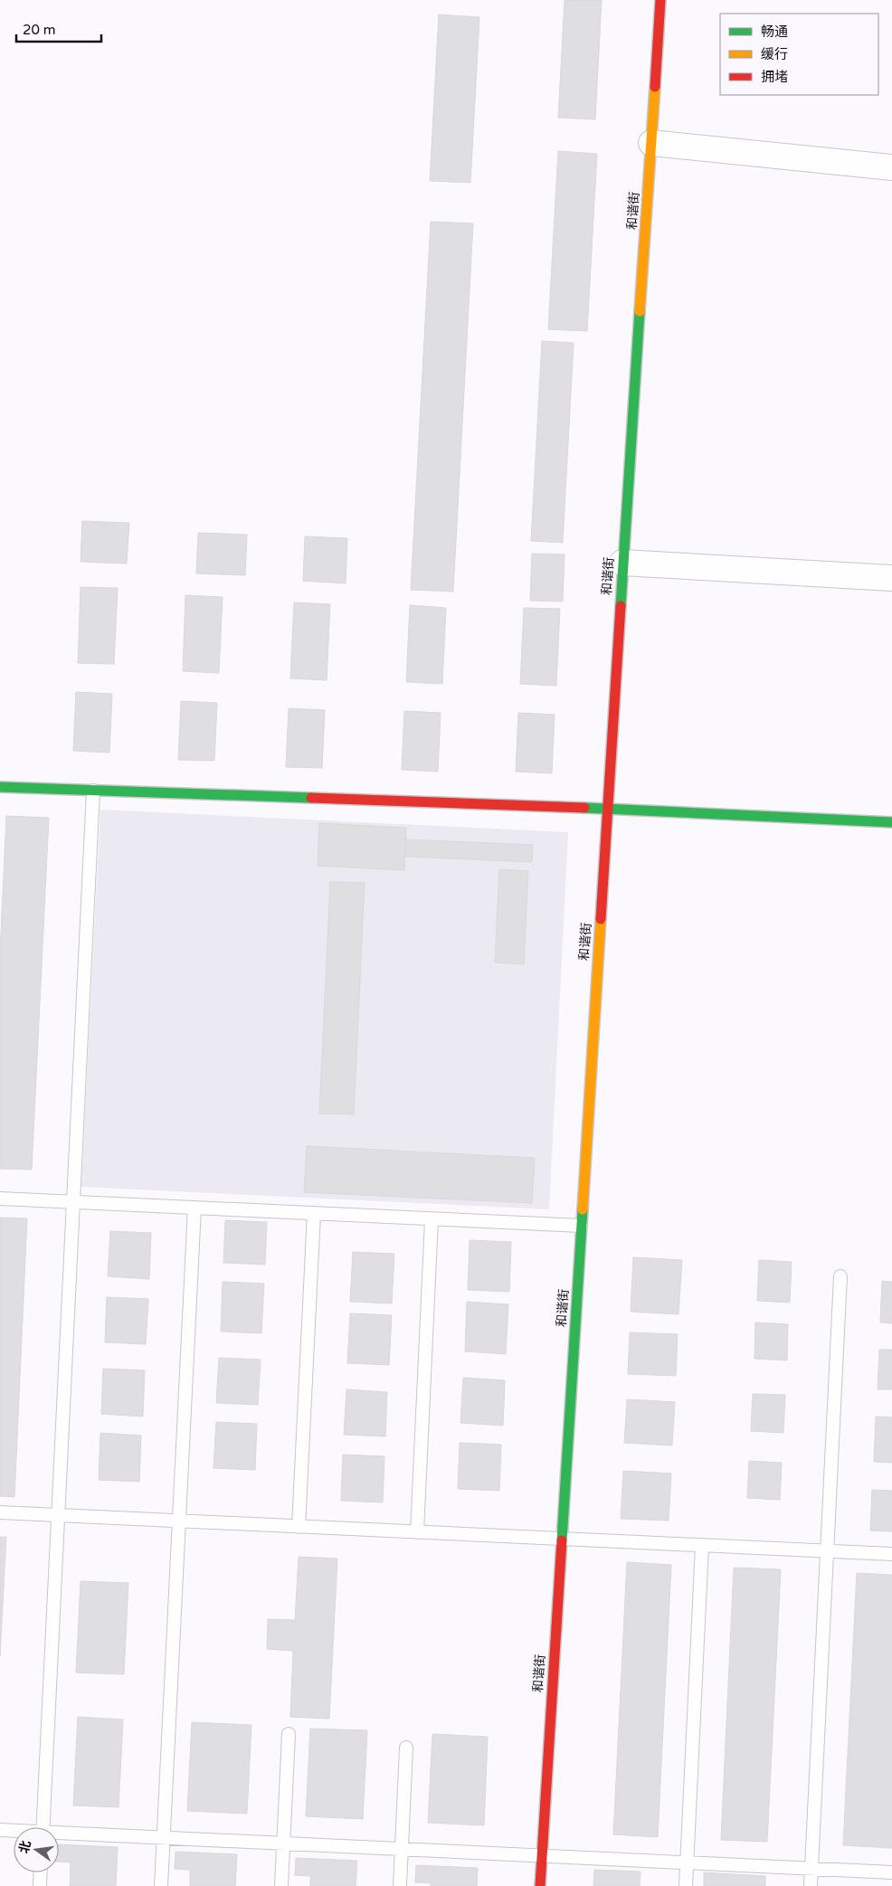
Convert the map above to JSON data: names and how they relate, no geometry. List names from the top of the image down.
{
  "streets": {
    "street": ["和谐街"]
  },
  "legend": ["畅通", "缓行", "拥堵"],
  "scale_bar": "20 m",
  "north": "left"
}
